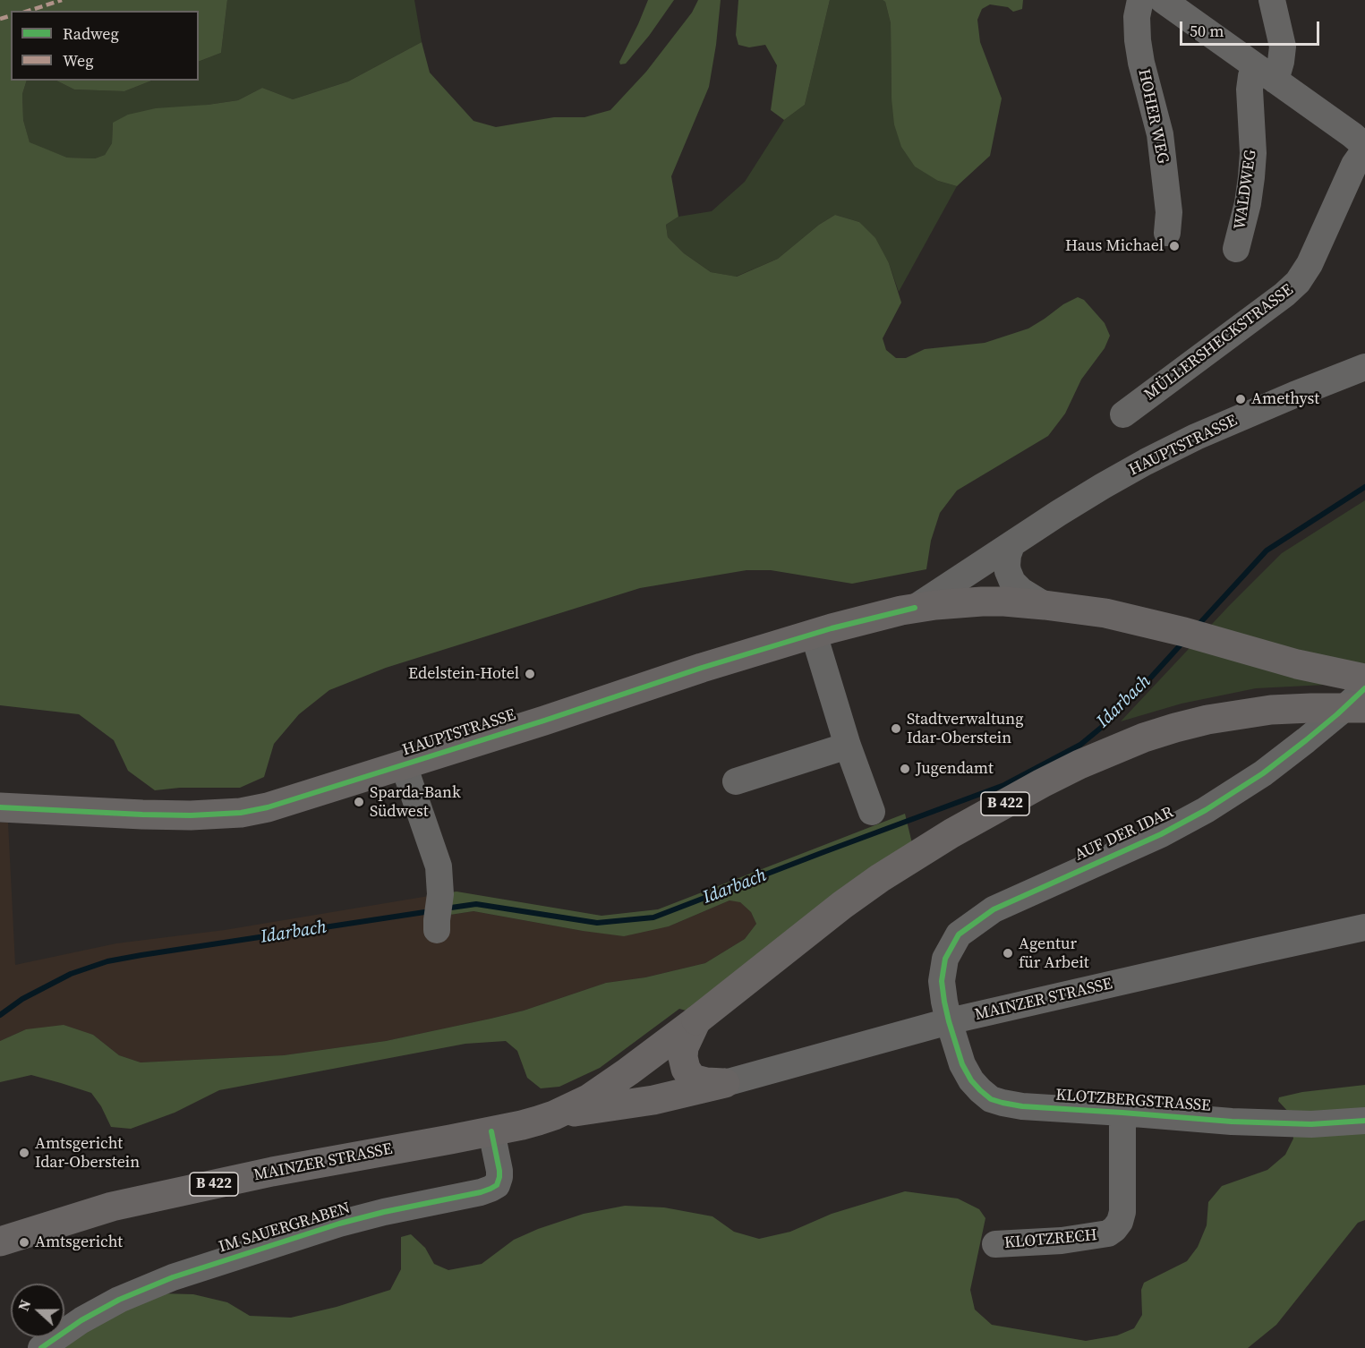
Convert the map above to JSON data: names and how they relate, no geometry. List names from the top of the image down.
{
  "streets": {
    "main road": ["HAUPTSTRASSE", "B 422", "MAINZER STRASSE"],
    "street": [
      "HOHER WEG",
      "WALDWEG",
      "MÜLLERSHECKSTRASSE",
      "AUF DER IDAR",
      "KLOTZBERGSTRASSE",
      "IM SAUERGRABEN",
      "KLOTZRECH"
    ]
  },
  "crossings": [
    ["B 422", "MAINZER STRASSE"],
    ["AUF DER IDAR", "MAINZER STRASSE"],
    ["AUF DER IDAR", "KLOTZBERGSTRASSE"],
    ["MAINZER STRASSE", "KLOTZBERGSTRASSE"],
    ["MAINZER STRASSE", "IM SAUERGRABEN"],
    ["KLOTZBERGSTRASSE", "KLOTZRECH"]
  ],
  "water": ["Idarbach"],
  "places": [
    "Haus Michael",
    "Amethyst",
    "Edelstein-Hotel",
    "Stadtverwaltung Idar-Oberstein",
    "Jugendamt",
    "Sparda-Bank Südwest",
    "Agentur für Arbeit",
    "Amtsgericht Idar-Oberstein",
    "Amtsgericht"
  ],
  "legend": ["Radweg", "Weg"],
  "scale_bar": "50 m",
  "north": "left"
}
